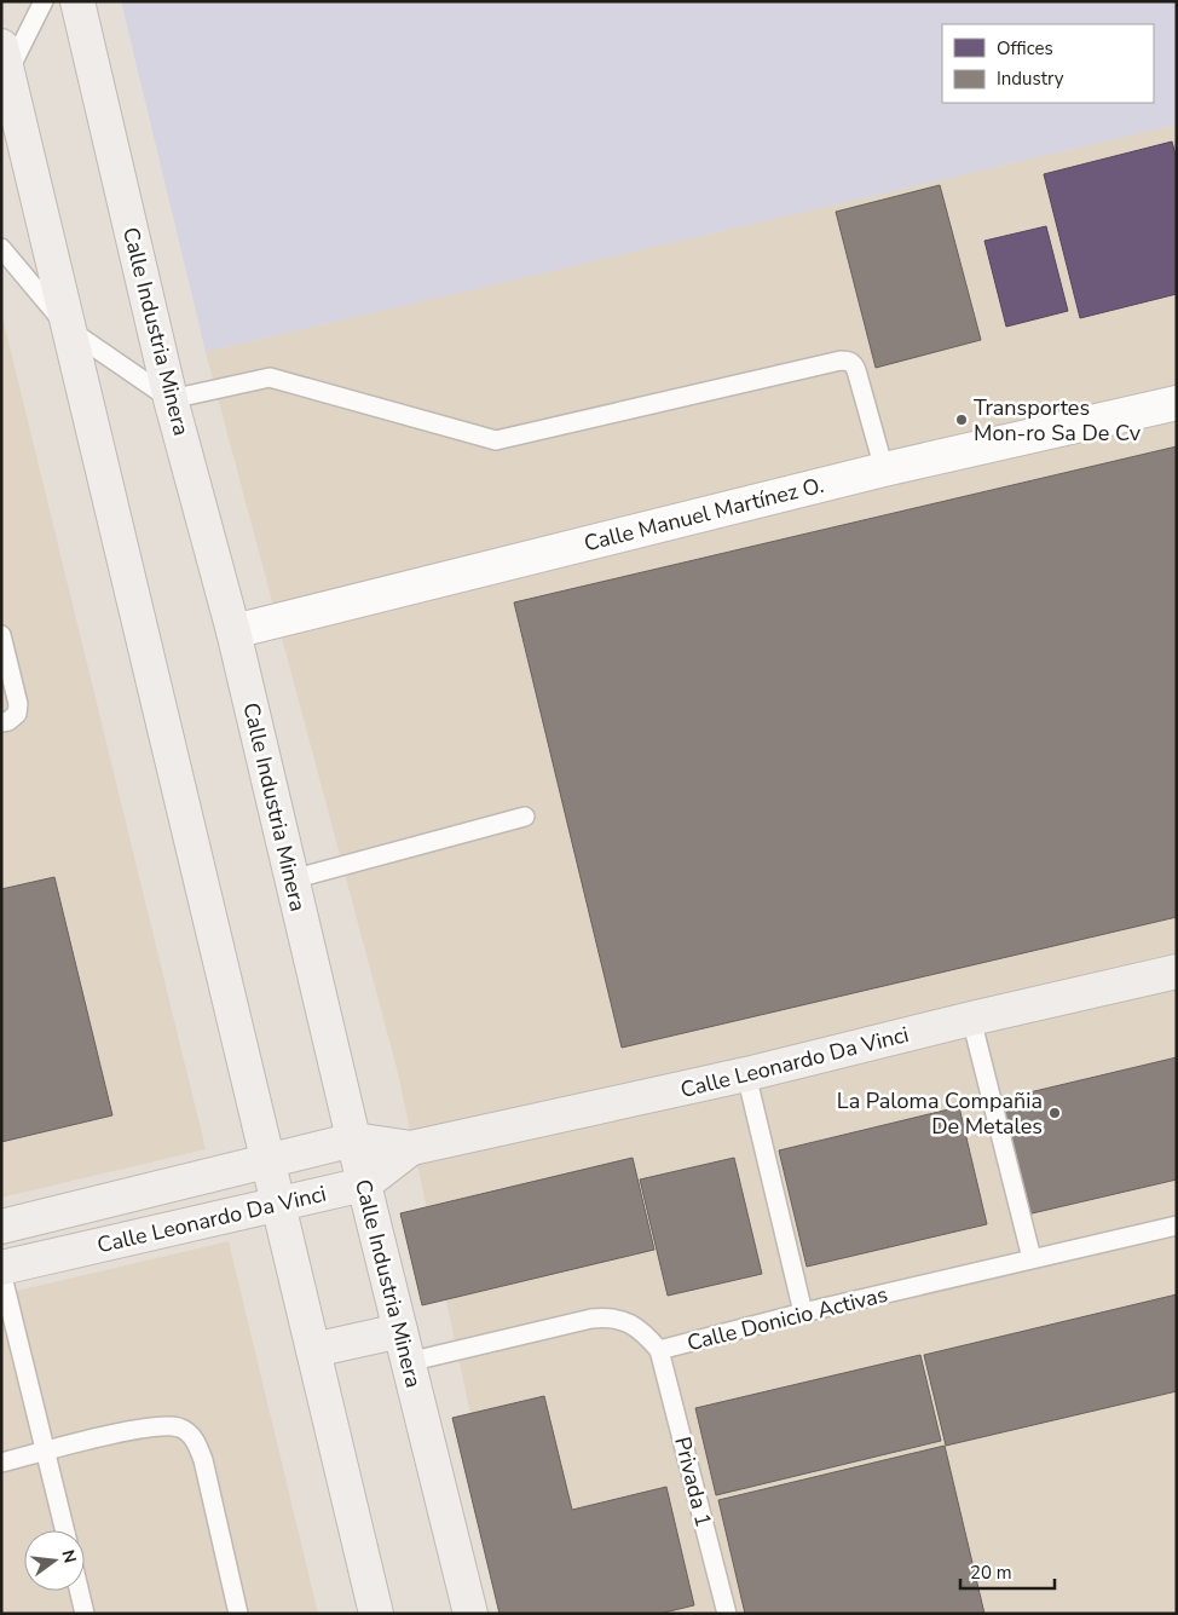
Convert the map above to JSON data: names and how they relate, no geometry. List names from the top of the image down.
{
  "streets": {
    "main road": ["Calle Industria Minera", "Calle Leonardo Da Vinci"],
    "street": ["Calle Manuel Martínez O."],
    "lane": ["Calle Donicio Activas", "Privada 1"]
  },
  "crossings": [
    ["Calle Industria Minera", "Calle Manuel Martínez O."],
    ["Calle Industria Minera", "Calle Leonardo Da Vinci"],
    ["Calle Industria Minera", "Calle Donicio Activas"],
    ["Calle Donicio Activas", "Privada 1"]
  ],
  "places": ["Transportes Mon-ro Sa De Cv", "La Paloma Compañia De Metales"],
  "legend": ["Offices", "Industry"],
  "scale_bar": "20 m",
  "north": "right"
}
